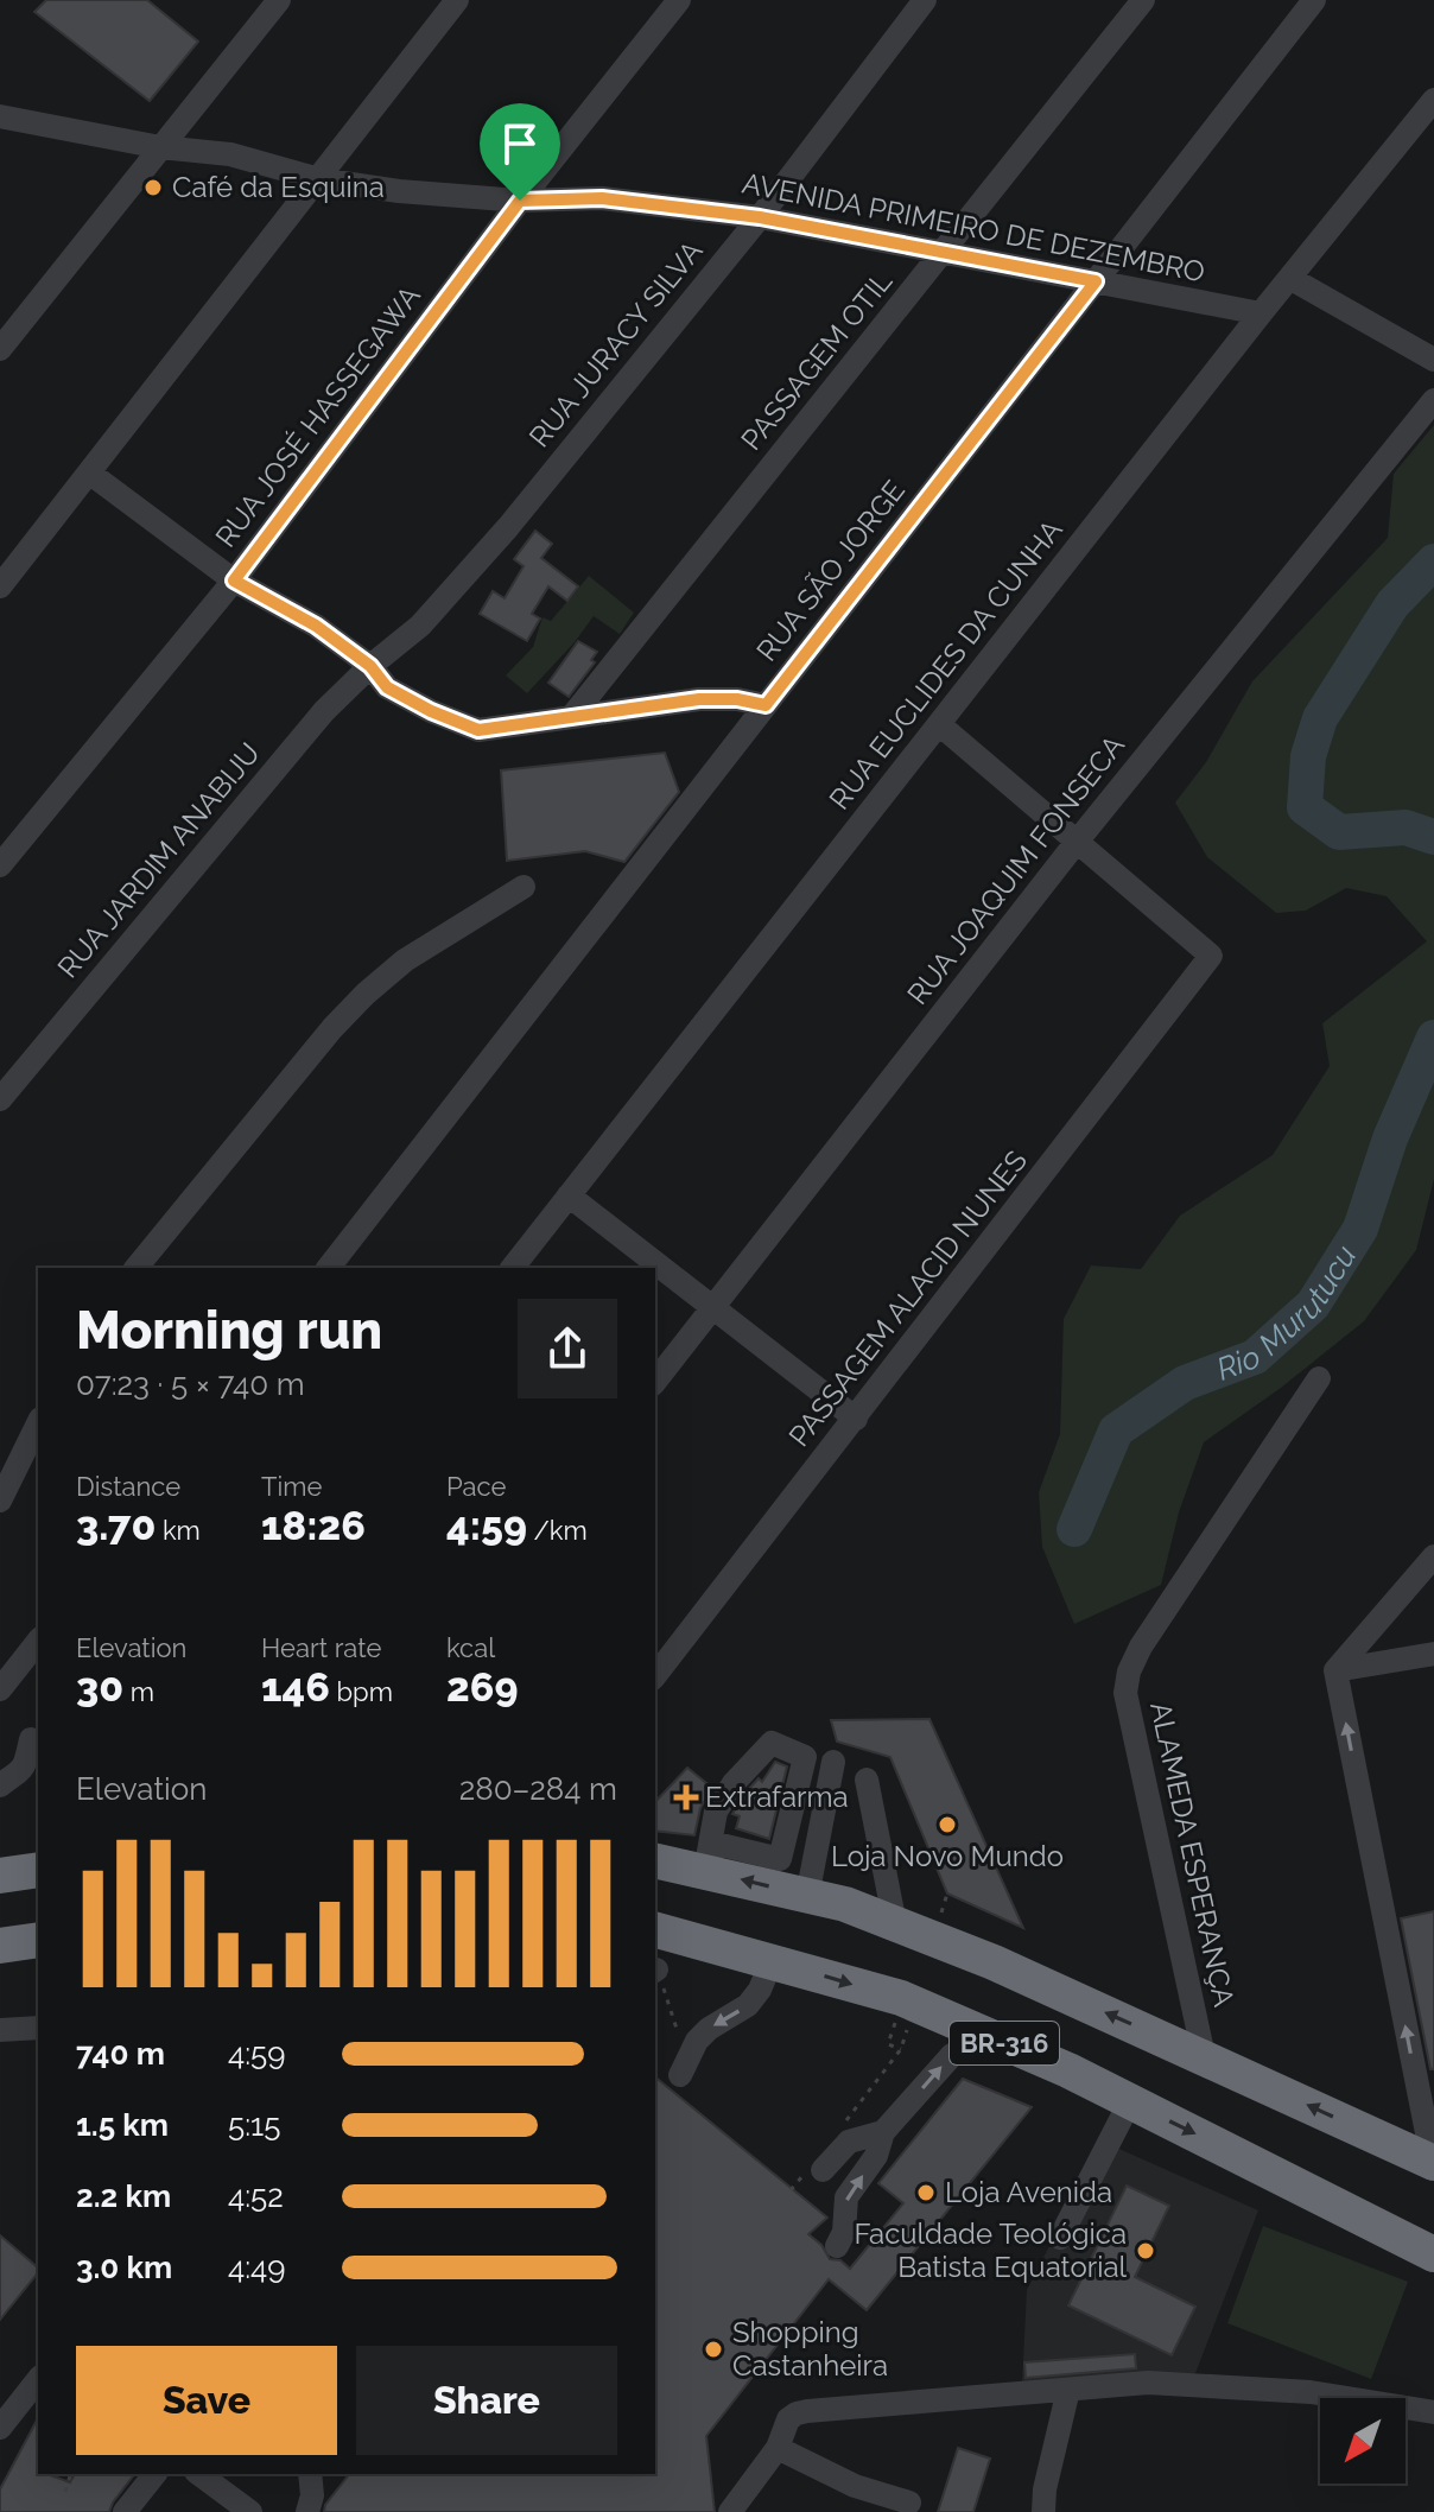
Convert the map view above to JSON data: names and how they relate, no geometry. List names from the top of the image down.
{
  "streets": {
    "highway": ["BR-316"],
    "street": [
      "AVENIDA PRIMEIRO DE DEZEMBRO",
      "RUA JURACY SILVA",
      "PASSAGEM OTIL",
      "RUA JOSÉ HASSEGAWA",
      "RUA SÃO JORGE",
      "RUA EUCLIDES DA CUNHA",
      "RUA JARDIM ANABIJU",
      "RUA JOAQUIM FONSECA",
      "PASSAGEM ALACID NUNES",
      "ALAMEDA ESPERANÇA"
    ]
  },
  "crossings": [
    ["AVENIDA PRIMEIRO DE DEZEMBRO", "RUA JURACY SILVA"],
    ["AVENIDA PRIMEIRO DE DEZEMBRO", "PASSAGEM OTIL"],
    ["AVENIDA PRIMEIRO DE DEZEMBRO", "RUA JOSÉ HASSEGAWA"],
    ["AVENIDA PRIMEIRO DE DEZEMBRO", "RUA SÃO JORGE"],
    ["AVENIDA PRIMEIRO DE DEZEMBRO", "RUA EUCLIDES DA CUNHA"],
    ["RUA JURACY SILVA", "RUA JARDIM ANABIJU"],
    ["RUA JOAQUIM FONSECA", "PASSAGEM ALACID NUNES"],
    ["ALAMEDA ESPERANÇA", "BR-316"]
  ],
  "water": ["Rio Murutucu"],
  "places": {
    "other": [
      "Café da Esquina",
      "Loja Novo Mundo",
      "Loja Avenida",
      "Faculdade Teológica Batista Equatorial",
      "Shopping Castanheira"
    ],
    "health": ["Extrafarma"]
  },
  "north": "bottom left",
  "page": {
    "heading": ["Morning run", "07:23 · 5 × 740 m"],
    "stats": [
      ["Distance", "3.70 km"],
      ["Time", "18:26"],
      ["Pace", "4:59 /km"],
      ["Elevation", "30 m"],
      ["Heart rate", "146 bpm"],
      ["kcal", "269"]
    ],
    "chart": ["Elevation", "280–284 m"],
    "list": [
      {
        "name": "740 m",
        "note": "4:59"
      },
      {
        "name": "1.5 km",
        "note": "5:15"
      },
      {
        "name": "2.2 km",
        "note": "4:52"
      },
      {
        "name": "3.0 km",
        "note": "4:49"
      }
    ],
    "buttons": ["Save", "Share"]
  }
}
